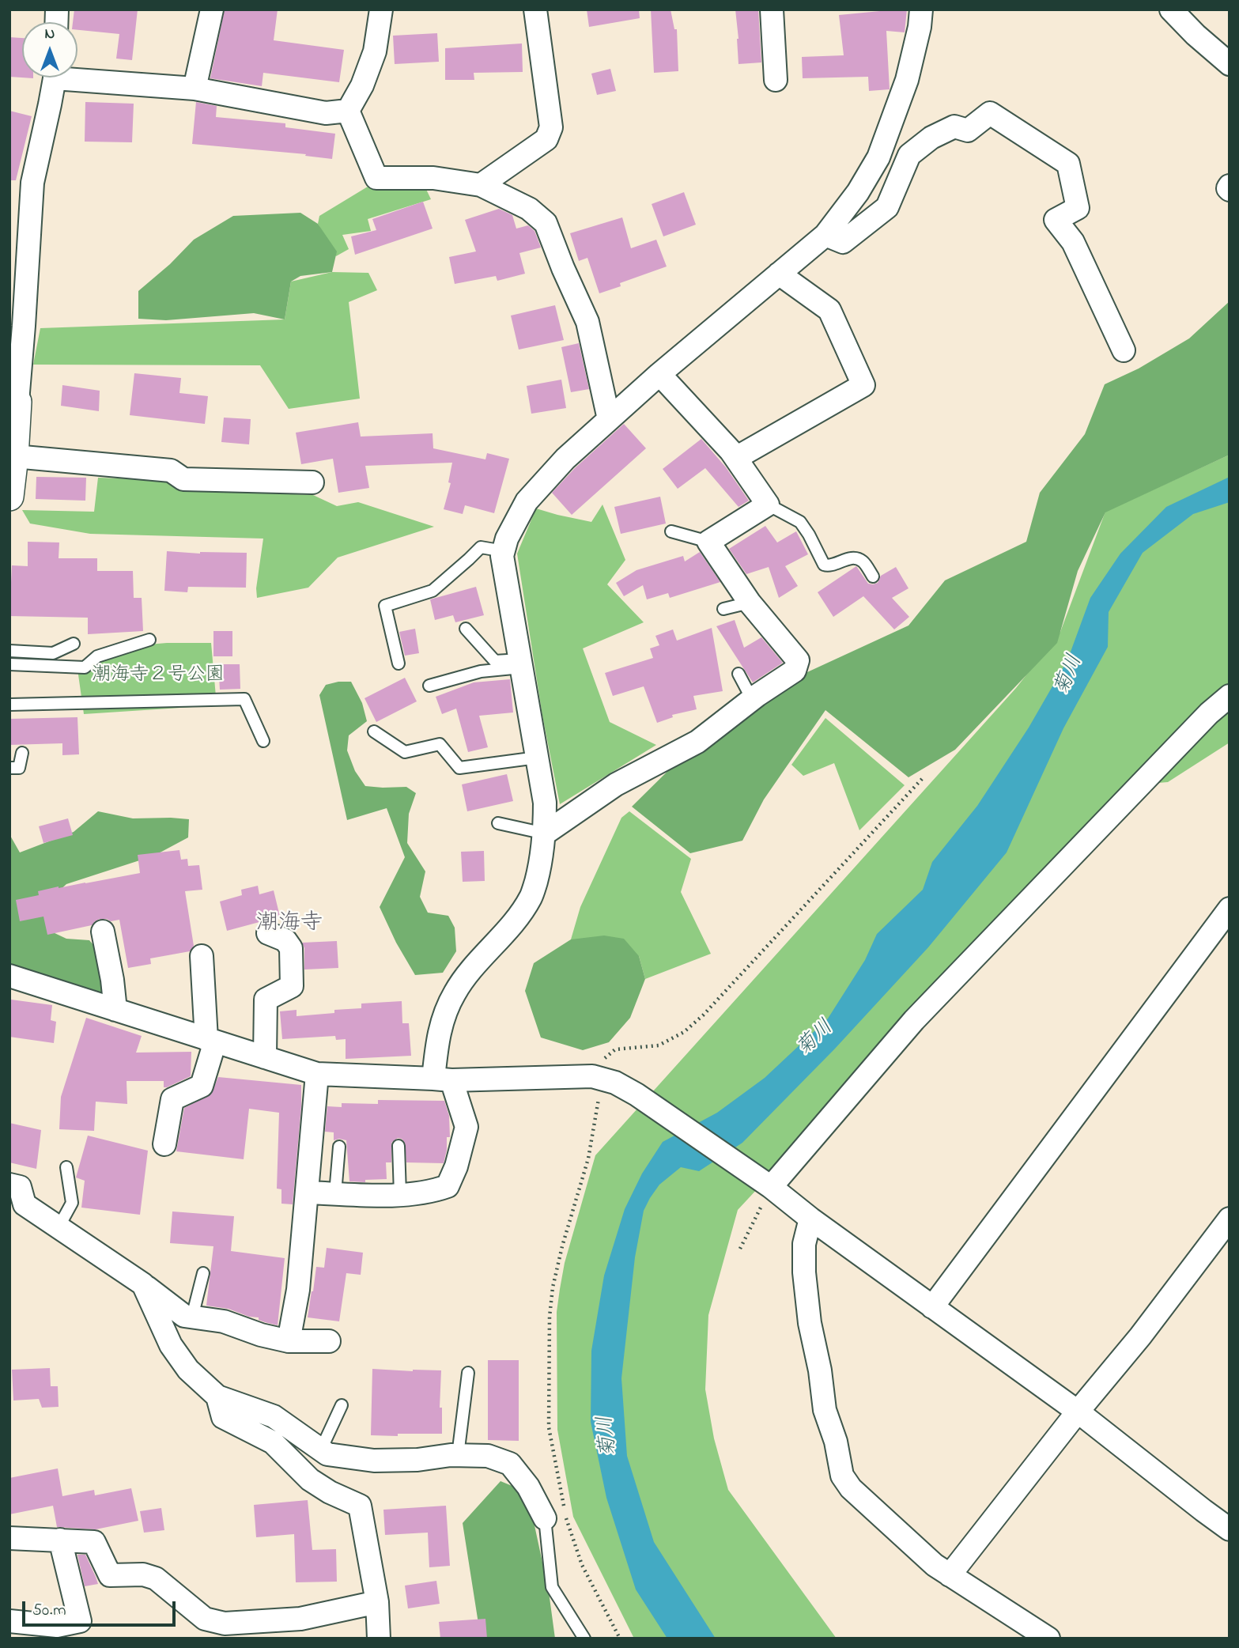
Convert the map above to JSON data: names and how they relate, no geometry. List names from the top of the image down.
{
  "districts": ["潮海寺"],
  "water": ["菊川"],
  "parks": ["潮海寺２号公園"],
  "scale_bar": "50 m",
  "north": "top"
}
